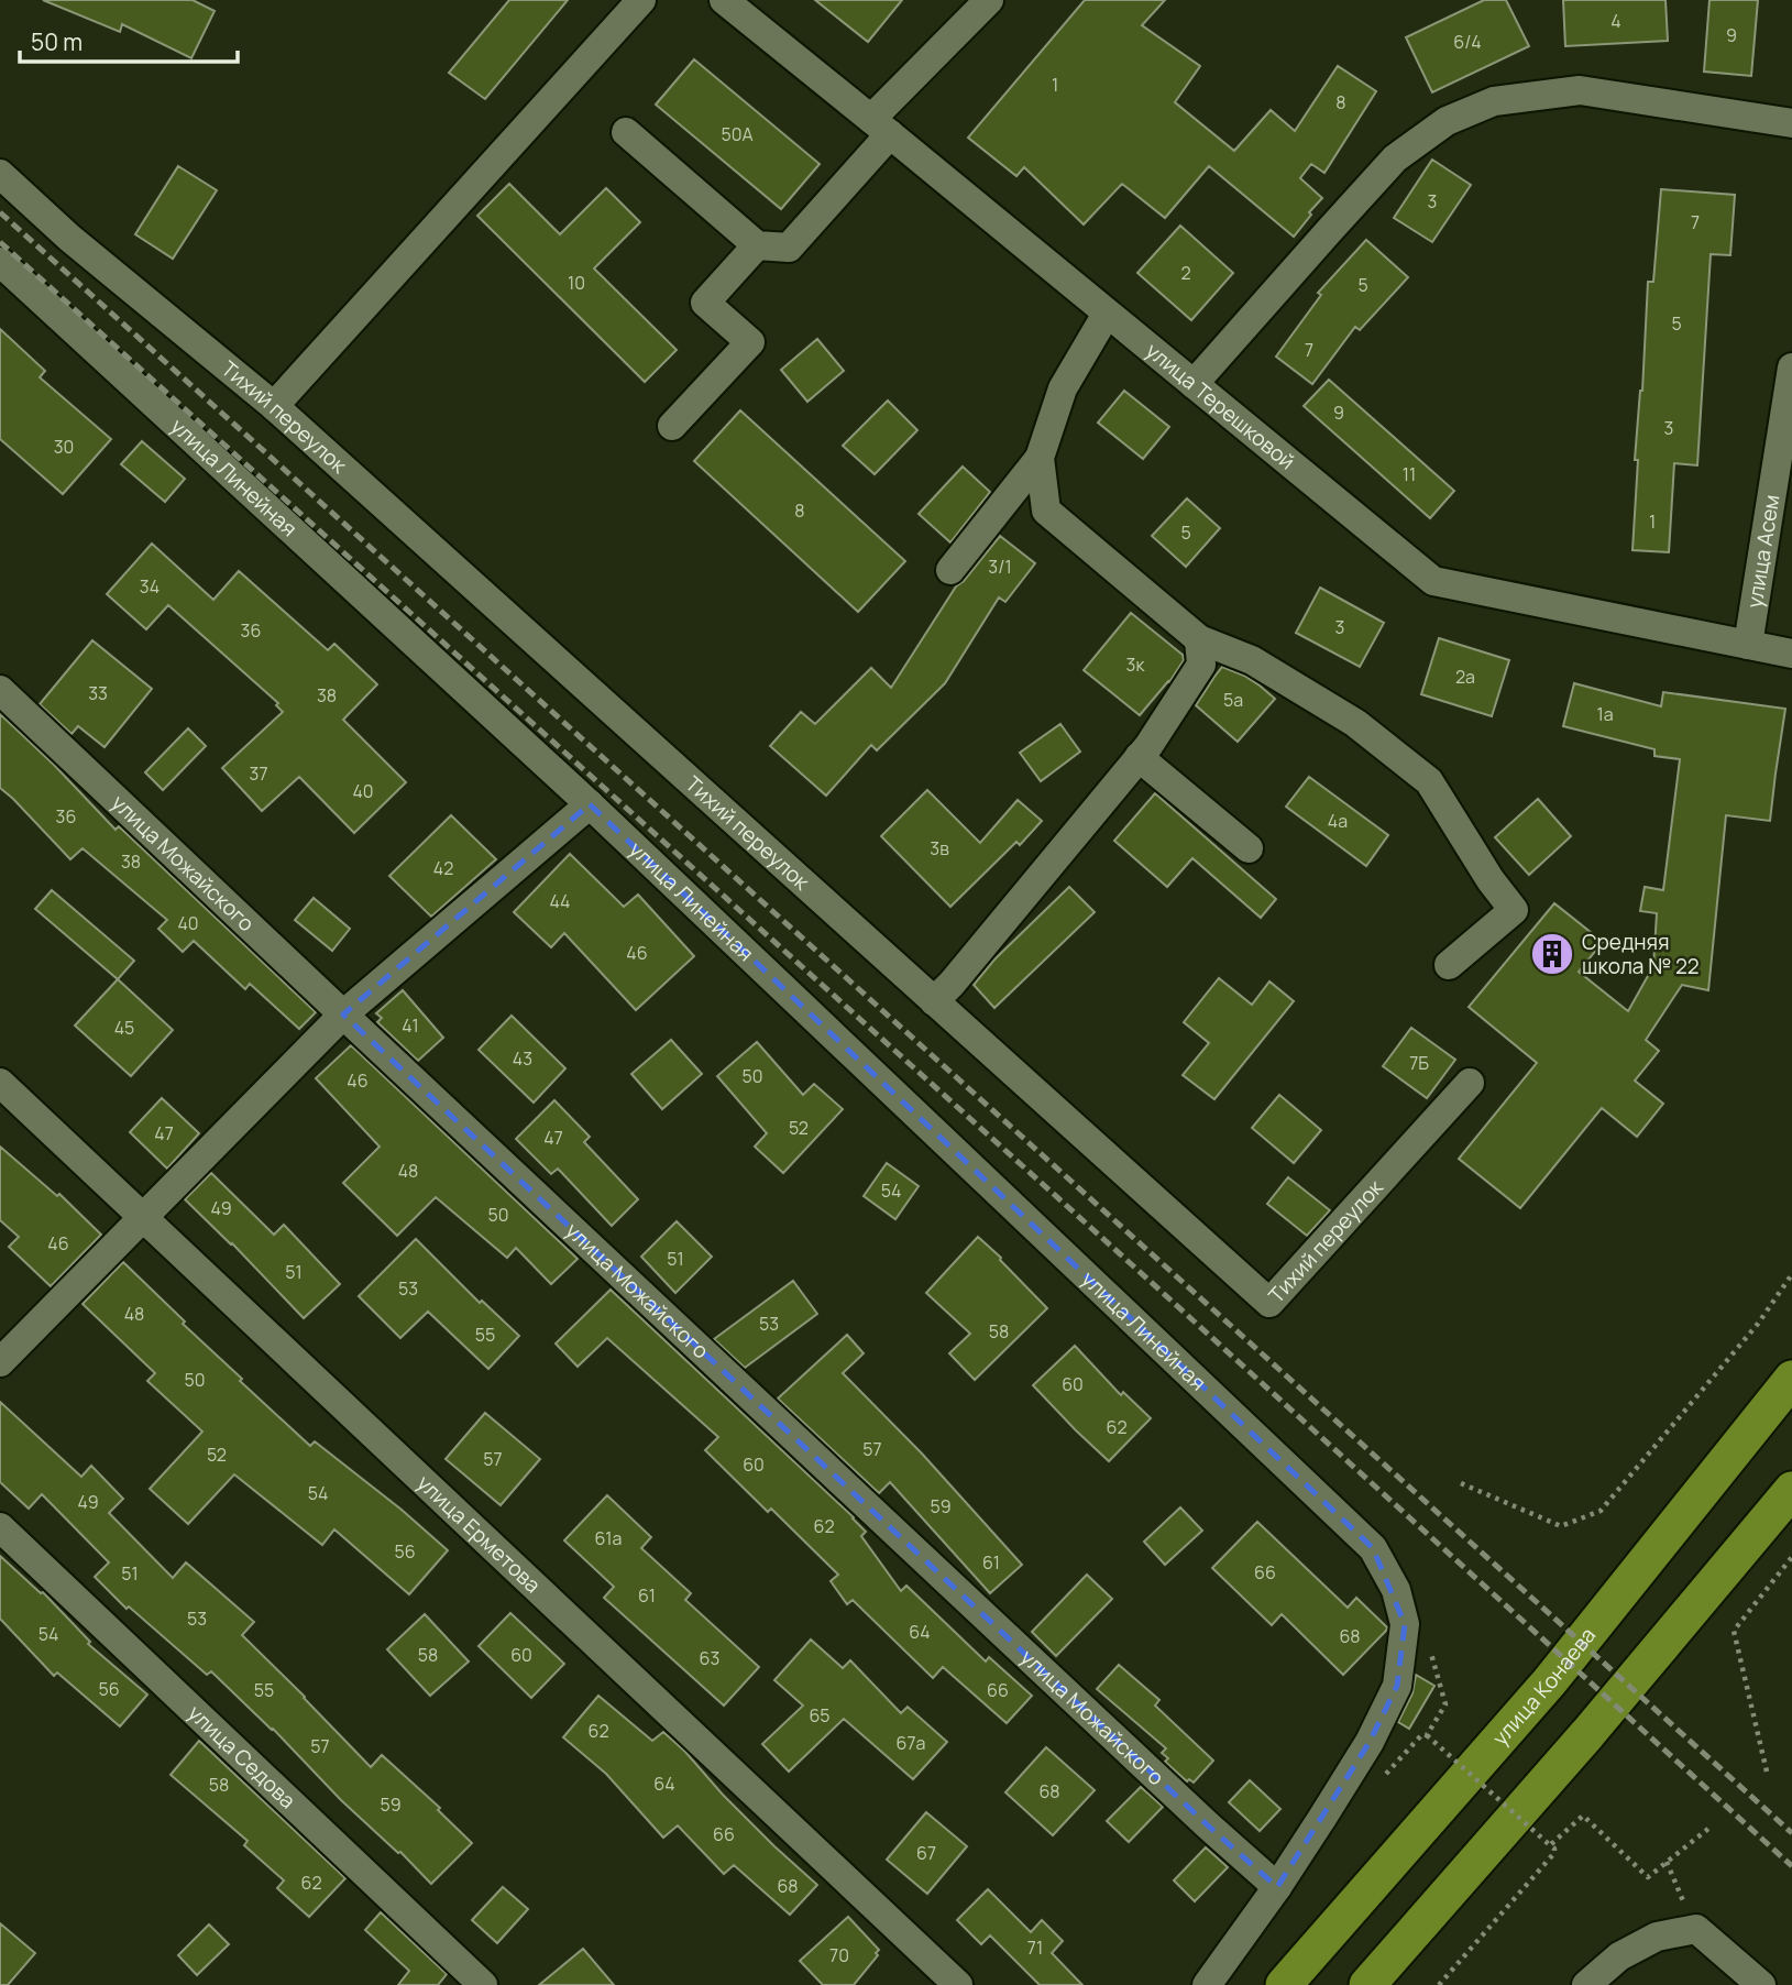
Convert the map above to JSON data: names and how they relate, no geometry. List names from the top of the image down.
{
  "streets": {
    "main road": ["улица Конаева"],
    "street": [
      "улица Терешковой",
      "Тихий переулок",
      "улица Линейная",
      "улица Асем",
      "улица Можайского",
      "улица Ерметова",
      "улица Седова"
    ]
  },
  "crossings": [
    ["улица Терешковой", "улица Асем"],
    ["улица Линейная", "улица Можайского"]
  ],
  "places": {
    "building": ["Средняя школа № 22"]
  },
  "house_numbers": [
    "4",
    "9",
    "6/4",
    "1",
    "8",
    "50А",
    "3",
    "7",
    "2",
    "10",
    "5",
    "5",
    "7",
    "9",
    "3",
    "30",
    "11",
    "8",
    "1",
    "5",
    "3/1",
    "34",
    "3",
    "36",
    "3к",
    "2а",
    "33",
    "38",
    "5а",
    "1а",
    "37",
    "40",
    "36",
    "4а",
    "3в",
    "38",
    "42",
    "44",
    "40",
    "46",
    "41",
    "45",
    "43",
    "7Б",
    "50",
    "46",
    "52",
    "47",
    "47",
    "48",
    "54",
    "49",
    "50",
    "46",
    "51",
    "51",
    "53",
    "48",
    "53",
    "58",
    "55",
    "50",
    "60",
    "62",
    "57",
    "52",
    "57",
    "60",
    "54",
    "49",
    "59",
    "62",
    "61а",
    "56",
    "61",
    "66",
    "51",
    "61",
    "53",
    "64",
    "54",
    "68",
    "58",
    "60",
    "63",
    "56",
    "55",
    "66",
    "65",
    "62",
    "67а",
    "57",
    "64",
    "58",
    "68",
    "59",
    "66",
    "67",
    "62",
    "68",
    "71",
    "70"
  ],
  "scale_bar": "50 m"
}
